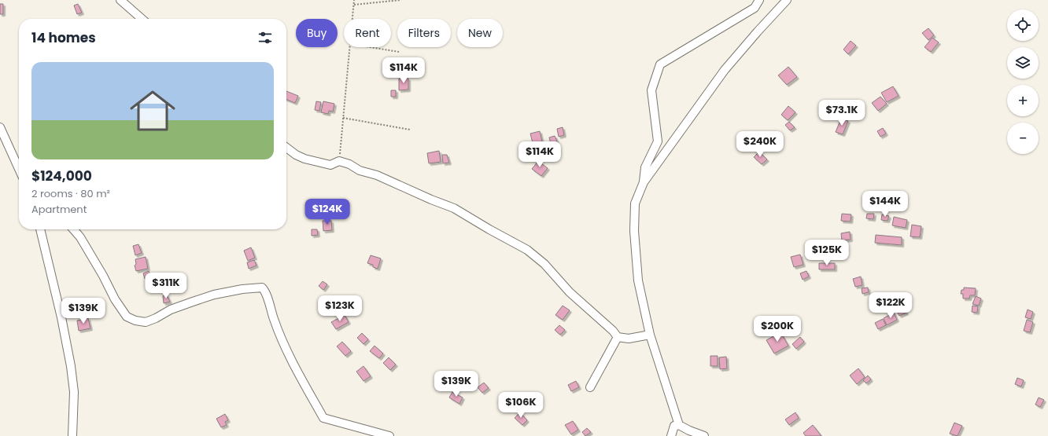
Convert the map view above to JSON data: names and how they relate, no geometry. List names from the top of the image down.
{
  "page": {
    "map_buttons": ["+", "−"],
    "chip": [
      "Buy",
      "Rent",
      "Filters",
      "New"
    ],
    "heading": "14 homes",
    "list": [
      {
        "name": "$124,000",
        "note": "2 rooms · 80 m² · Apartment"
      }
    ],
    "price": [
      "$114K",
      "$73.1K",
      "$240K",
      "$114K",
      "$144K",
      "$124K",
      "$125K",
      "$311K",
      "$122K",
      "$123K",
      "$139K",
      "$200K",
      "$139K",
      "$106K"
    ]
  }
}
